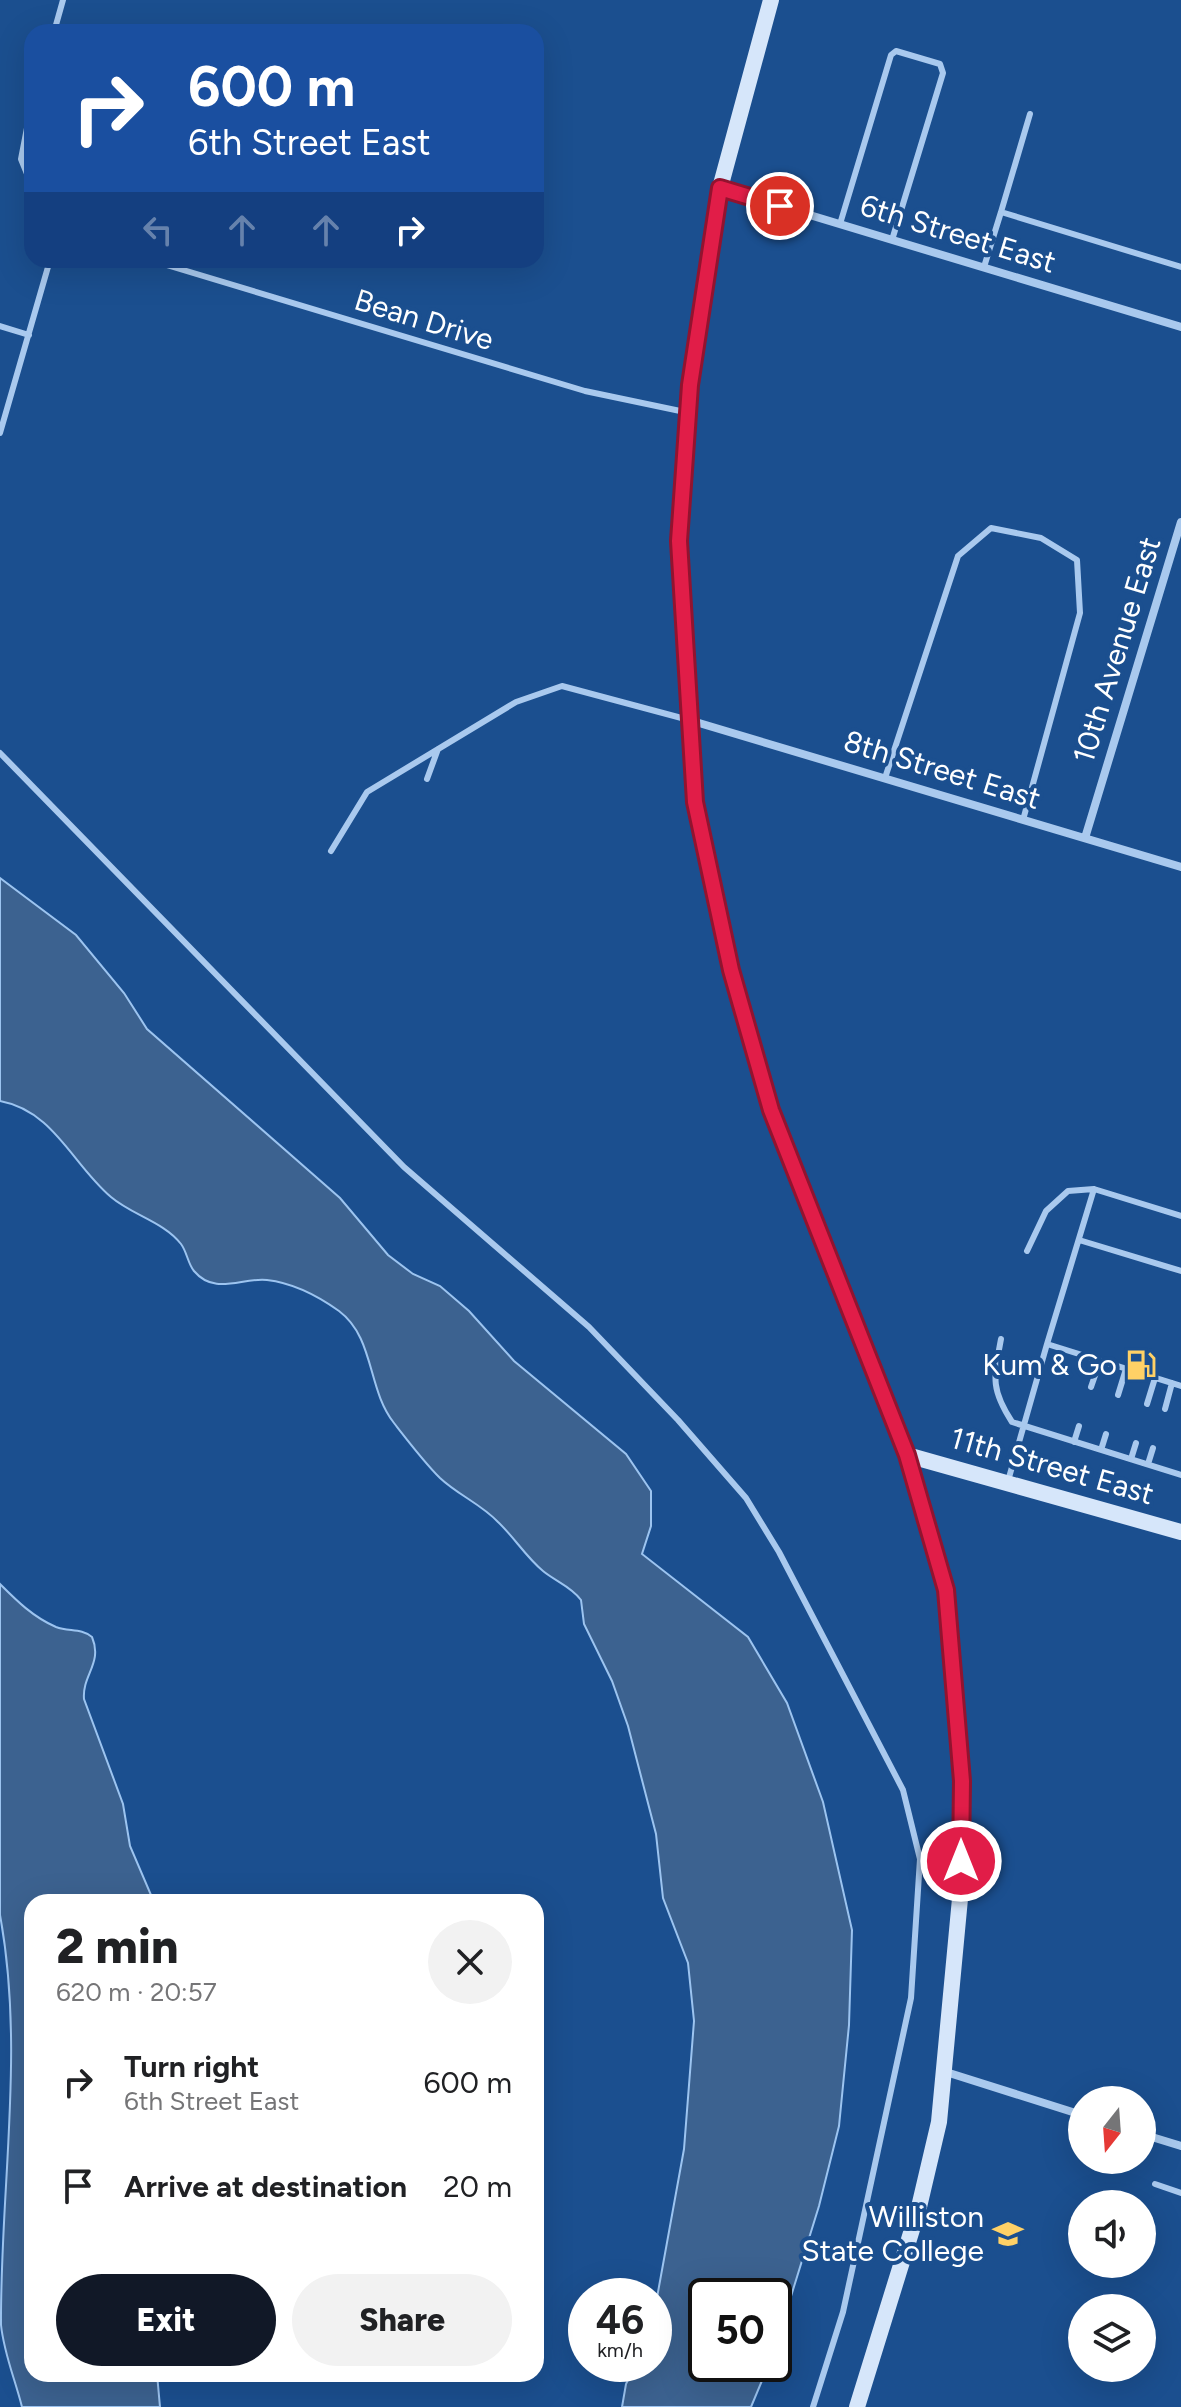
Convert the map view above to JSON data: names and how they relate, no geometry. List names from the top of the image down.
{
  "streets": {
    "main road": ["11th Street East"],
    "street": ["6th Street East", "10th Avenue East", "8th Street East"],
    "lane": ["Bean Drive"]
  },
  "crossings": [
    ["10th Avenue East", "8th Street East"]
  ],
  "places": {
    "fuel station": ["Kum & Go"],
    "school or university": ["Williston State College"]
  },
  "north": "bottom",
  "page": {
    "turn": ["600 m", "6th Street East"],
    "heading": ["2 min", "620 m · 20:57"],
    "list": [
      {
        "name": "Turn right",
        "note": "6th Street East",
        "value": "600 m"
      },
      {
        "name": "Arrive at destination",
        "value": "20 m"
      }
    ],
    "buttons": ["Exit", "Share"],
    "speed": "46 km/h",
    "limit": "50"
  }
}
